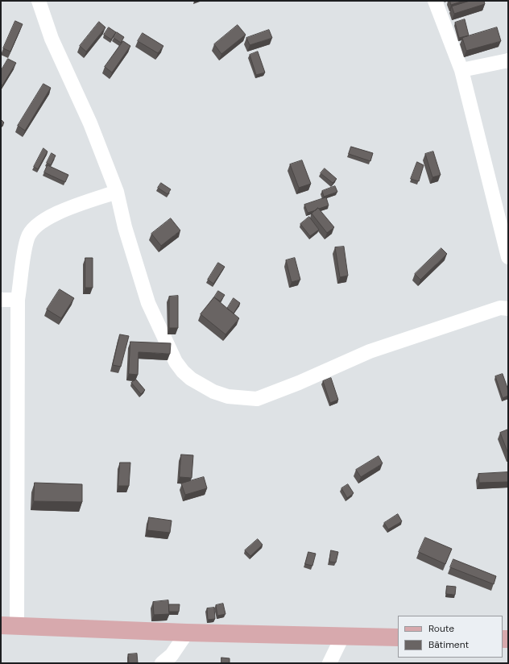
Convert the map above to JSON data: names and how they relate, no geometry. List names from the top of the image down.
{
  "legend": ["Route", "Bâtiment"]
}
